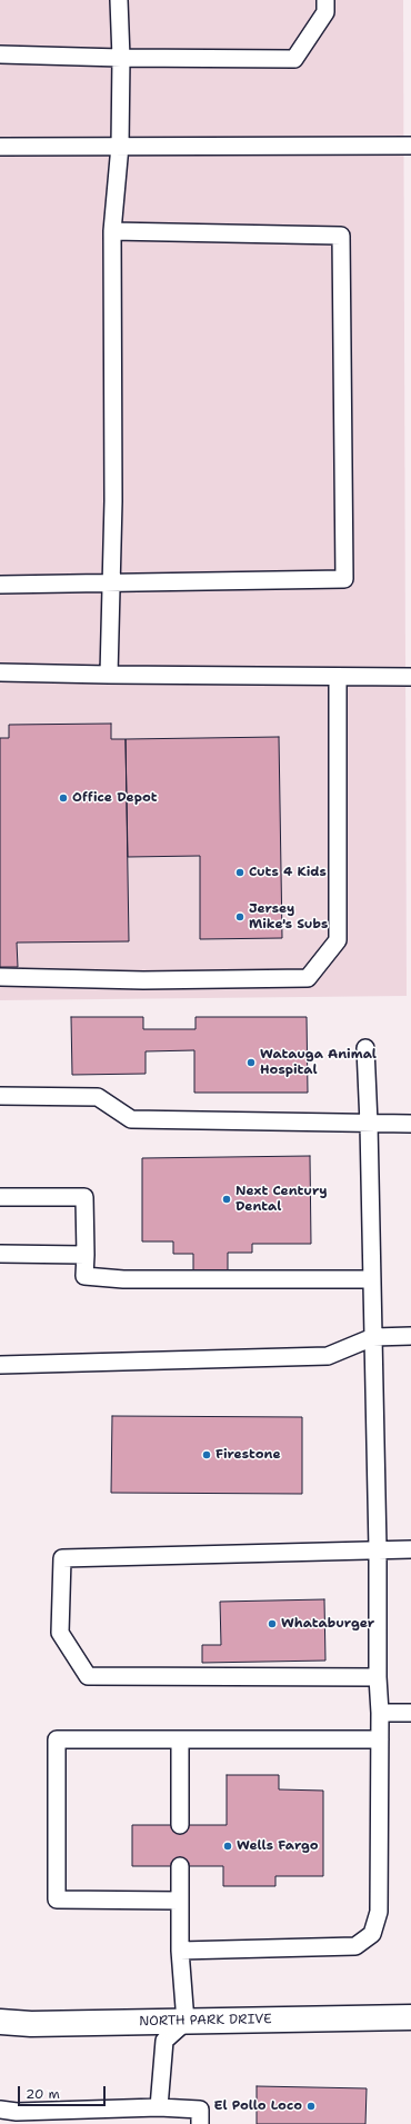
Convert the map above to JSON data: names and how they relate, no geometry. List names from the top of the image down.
{
  "streets": {
    "street": ["NORTH PARK DRIVE"]
  },
  "places": [
    "Office Depot",
    "Cuts 4 Kids",
    "Jersey Mike's Subs",
    "Watauga Animal Hospital",
    "Next Century Dental",
    "Firestone",
    "Whataburger",
    "Wells Fargo",
    "El Pollo Loco"
  ],
  "scale_bar": "20 m"
}
